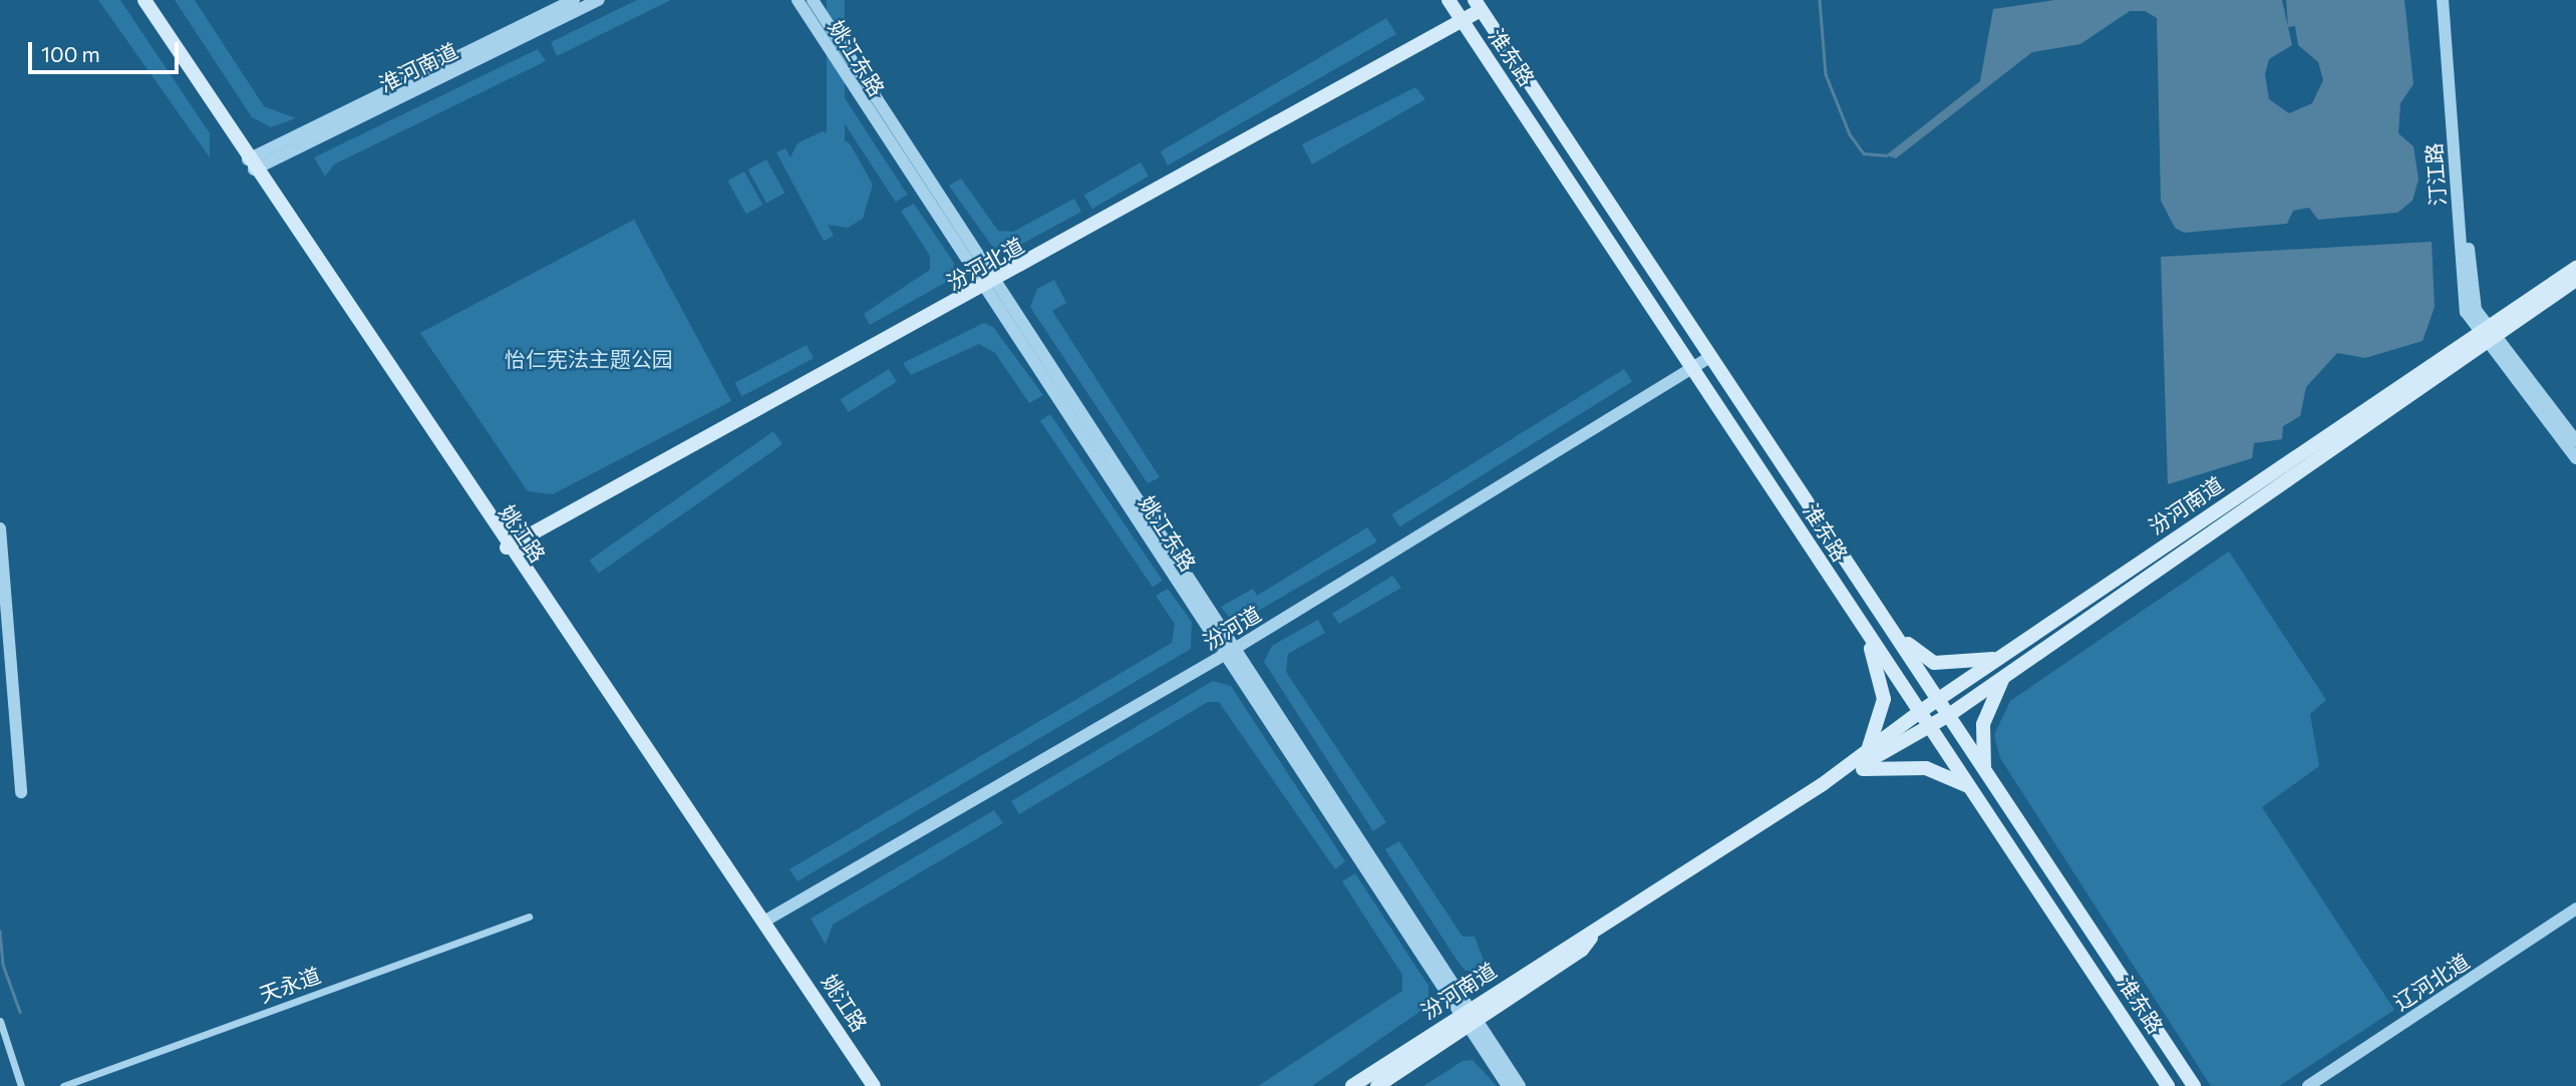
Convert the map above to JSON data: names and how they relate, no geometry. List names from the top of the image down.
{
  "streets": {
    "main road": [
      "淮东路",
      "汾河北道",
      "汾河南道",
      "姚江路"
    ],
    "street": [
      "姚江东路",
      "淮河南道",
      "汀江路",
      "汾河道",
      "辽河北道",
      "天永道"
    ]
  },
  "crossings": [
    ["淮东路", "汾河北道"],
    ["淮东路", "汾河南道"],
    ["淮东路", "汾河道"],
    ["姚江东路", "汾河北道"],
    ["姚江东路", "汾河南道"],
    ["姚江东路", "汾河道"],
    ["淮河南道", "姚江路"],
    ["汀江路", "汾河南道"],
    ["汾河北道", "姚江路"],
    ["姚江路", "汾河道"]
  ],
  "parks": ["怡仁宪法主题公园"],
  "scale_bar": "100 m"
}
